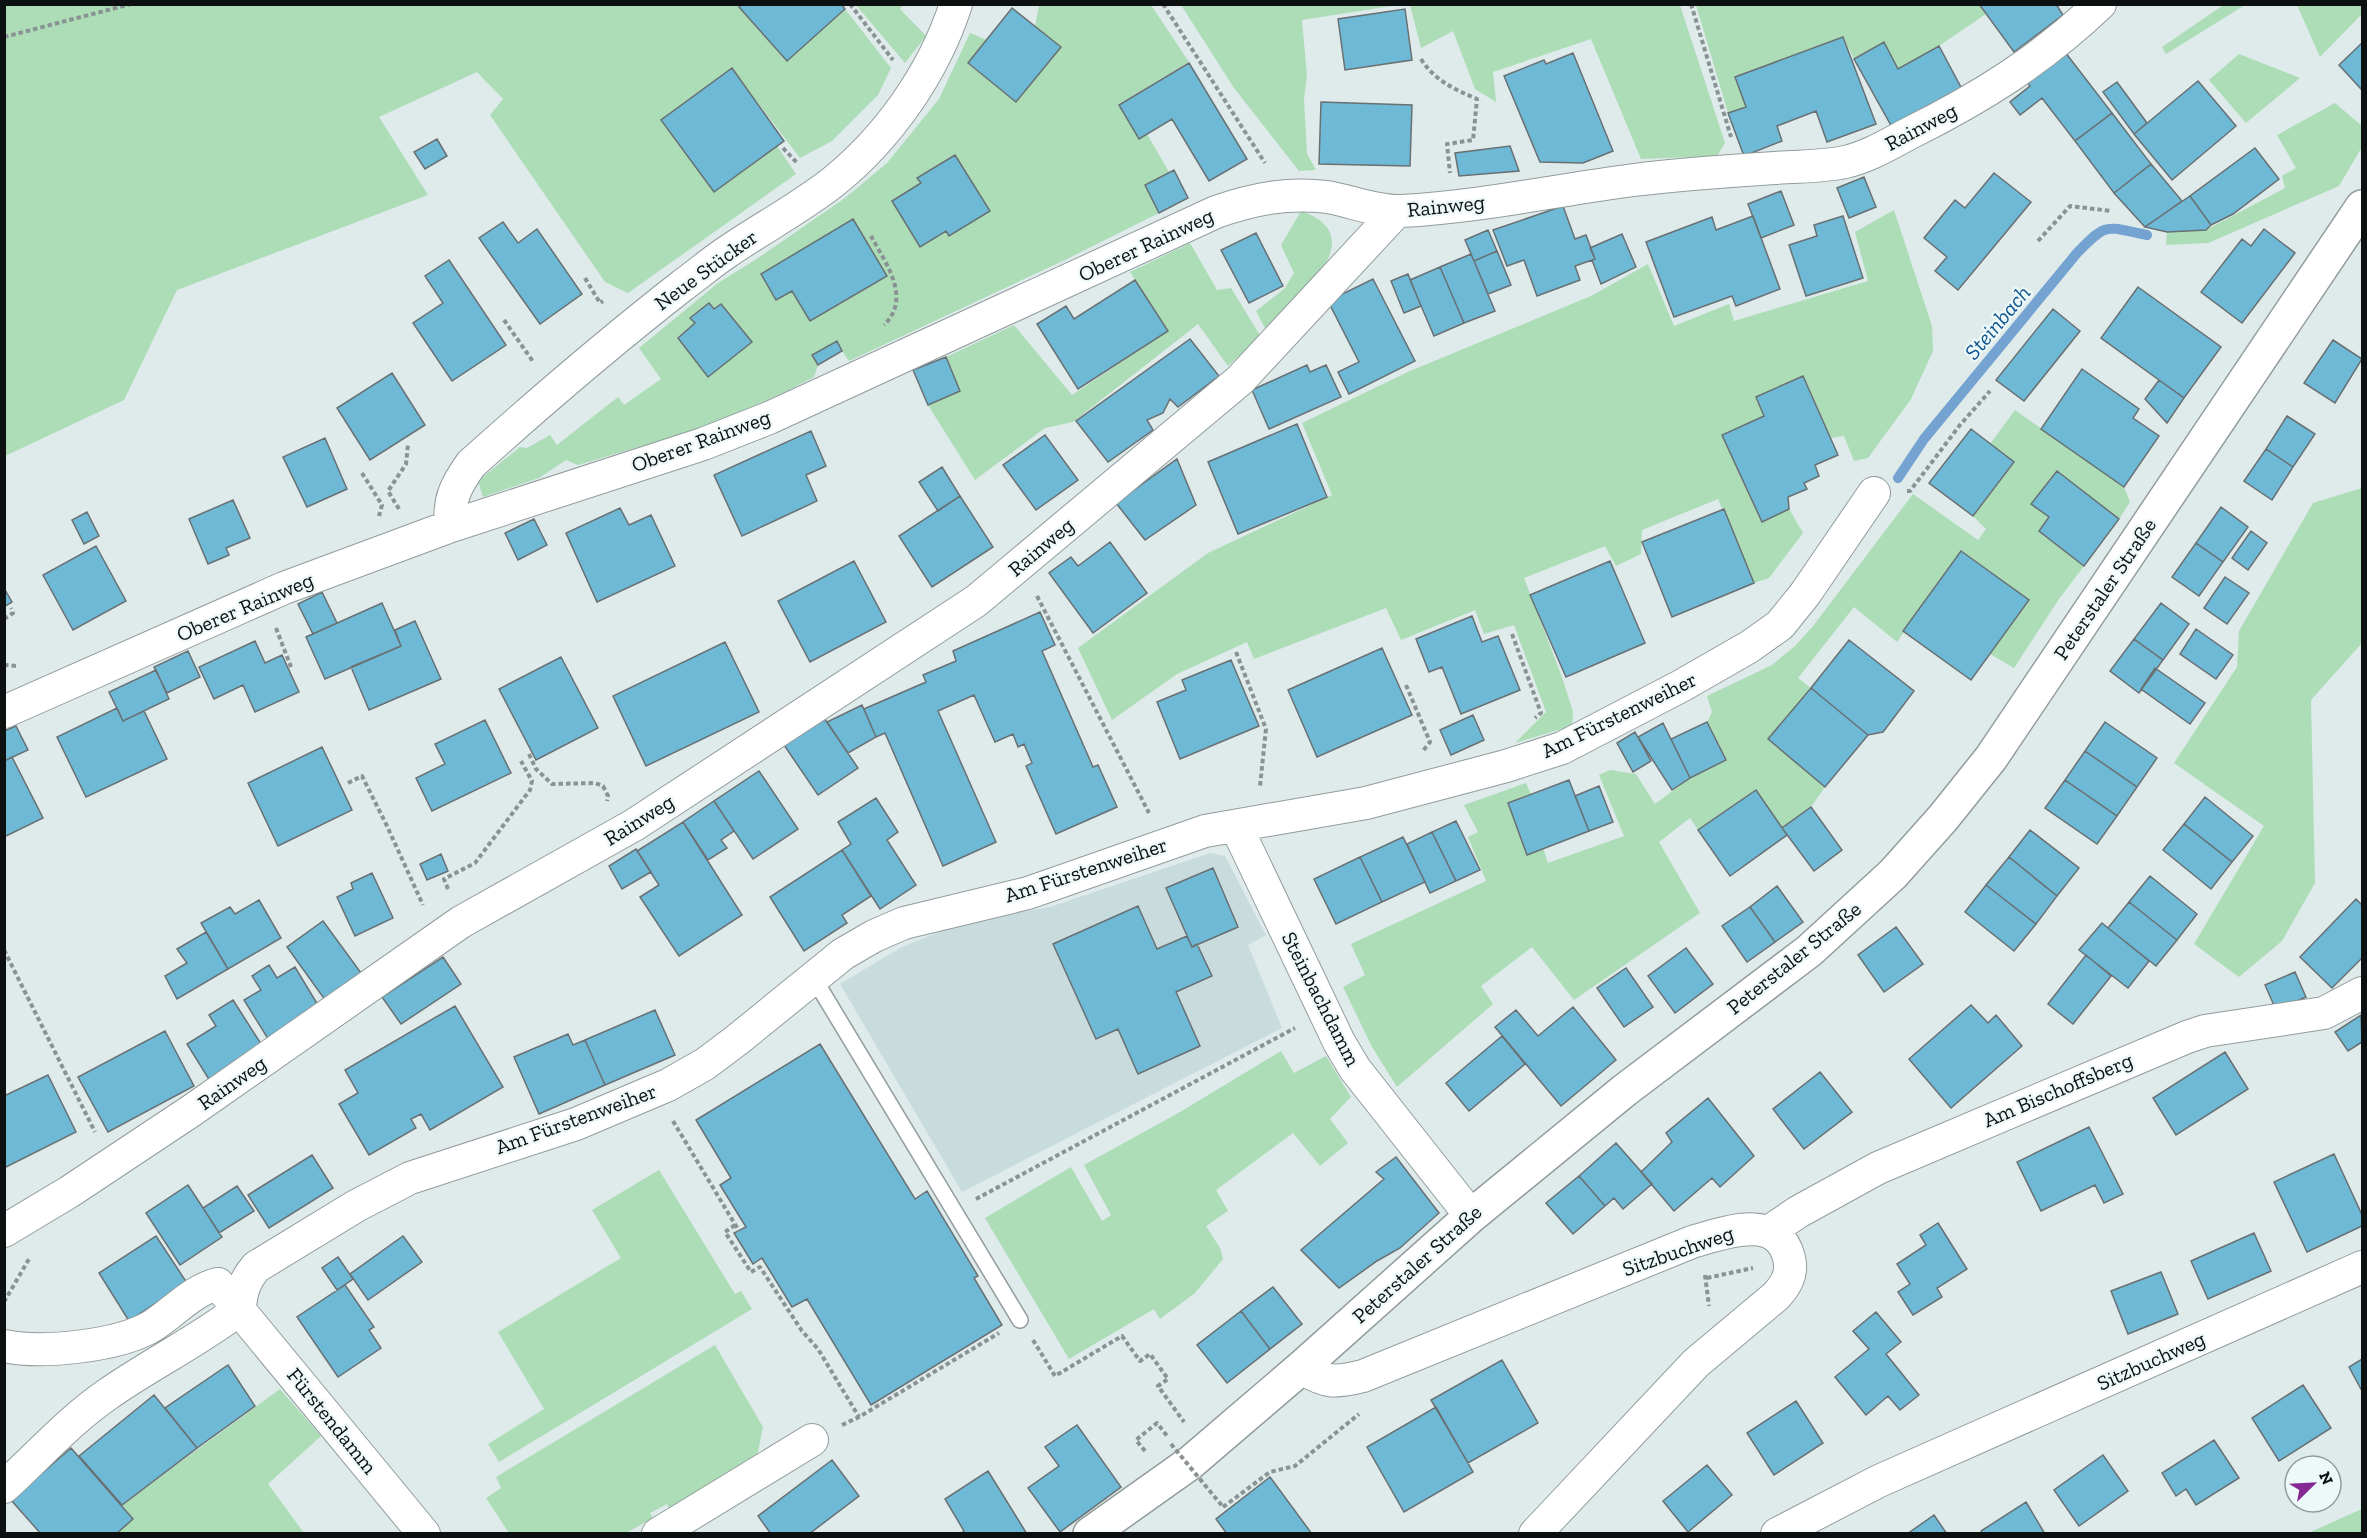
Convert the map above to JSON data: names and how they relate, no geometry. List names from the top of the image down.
{
  "streets": {
    "main road": ["Peterstaler Straße"],
    "street": [
      "Rainweg",
      "Oberer Rainweg",
      "Neue Stücker",
      "Am Fürstenweiher",
      "Steinbachdamm",
      "Am Bischoffsberg",
      "Sitzbuchweg",
      "Fürstendamm"
    ]
  },
  "crossings": [
    ["Rainweg", "Oberer Rainweg"],
    ["Oberer Rainweg", "Neue Stücker"],
    ["Peterstaler Straße", "Steinbachdamm"],
    ["Peterstaler Straße", "Sitzbuchweg"],
    ["Am Fürstenweiher", "Steinbachdamm"],
    ["Am Fürstenweiher", "Fürstendamm"],
    ["Am Bischoffsberg", "Sitzbuchweg"]
  ],
  "water": ["Steinbach"],
  "north": "top right"
}
